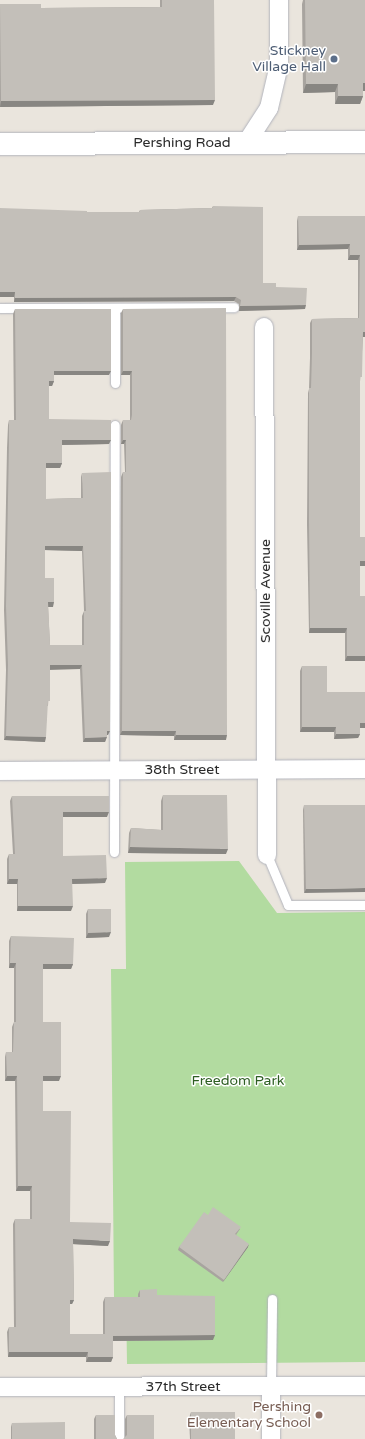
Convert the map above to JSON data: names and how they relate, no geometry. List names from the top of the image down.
{
  "streets": {
    "main road": ["Pershing Road"],
    "street": ["Scoville Avenue", "38th Street", "37th Street"]
  },
  "crossings": [
    ["Scoville Avenue", "38th Street"]
  ],
  "parks": ["Freedom Park"],
  "places": ["Stickney Village Hall", "Pershing Elementary School"]
}
